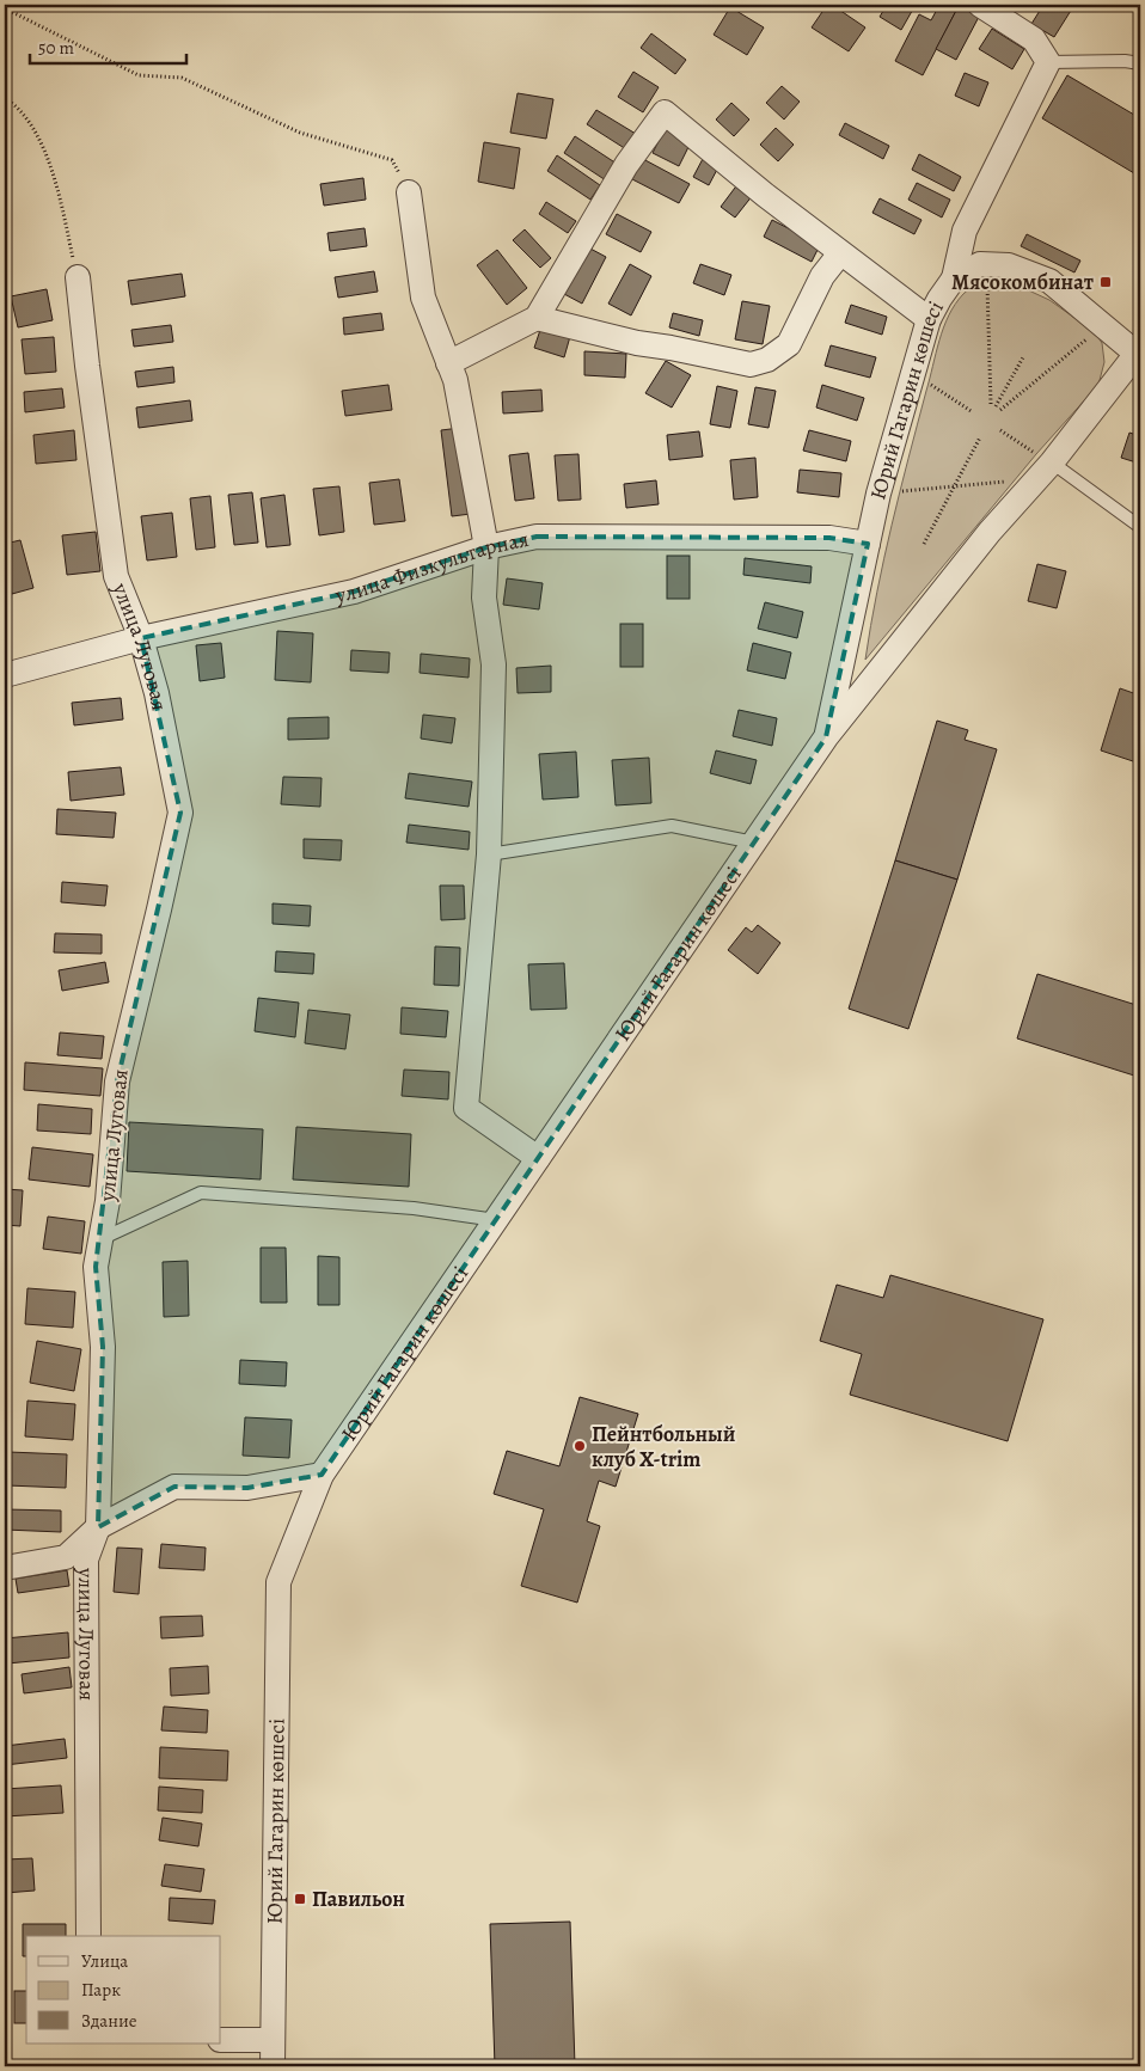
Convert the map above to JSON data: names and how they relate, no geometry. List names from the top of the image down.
{
  "streets": {
    "street": ["Юрий Гагарин көшесі", "улица Физкультарная", "улица Луговая"]
  },
  "crossings": [
    ["Юрий Гагарин көшесі", "улица Физкультарная"],
    ["улица Физкультарная", "улица Луговая"]
  ],
  "places": {
    "transit": ["Мясокомбинат", "Павильон"],
    "other": ["Пейнтбольный клуб X-trim"]
  },
  "legend": ["Улица", "Парк", "Здание"],
  "scale_bar": "50 m"
}
